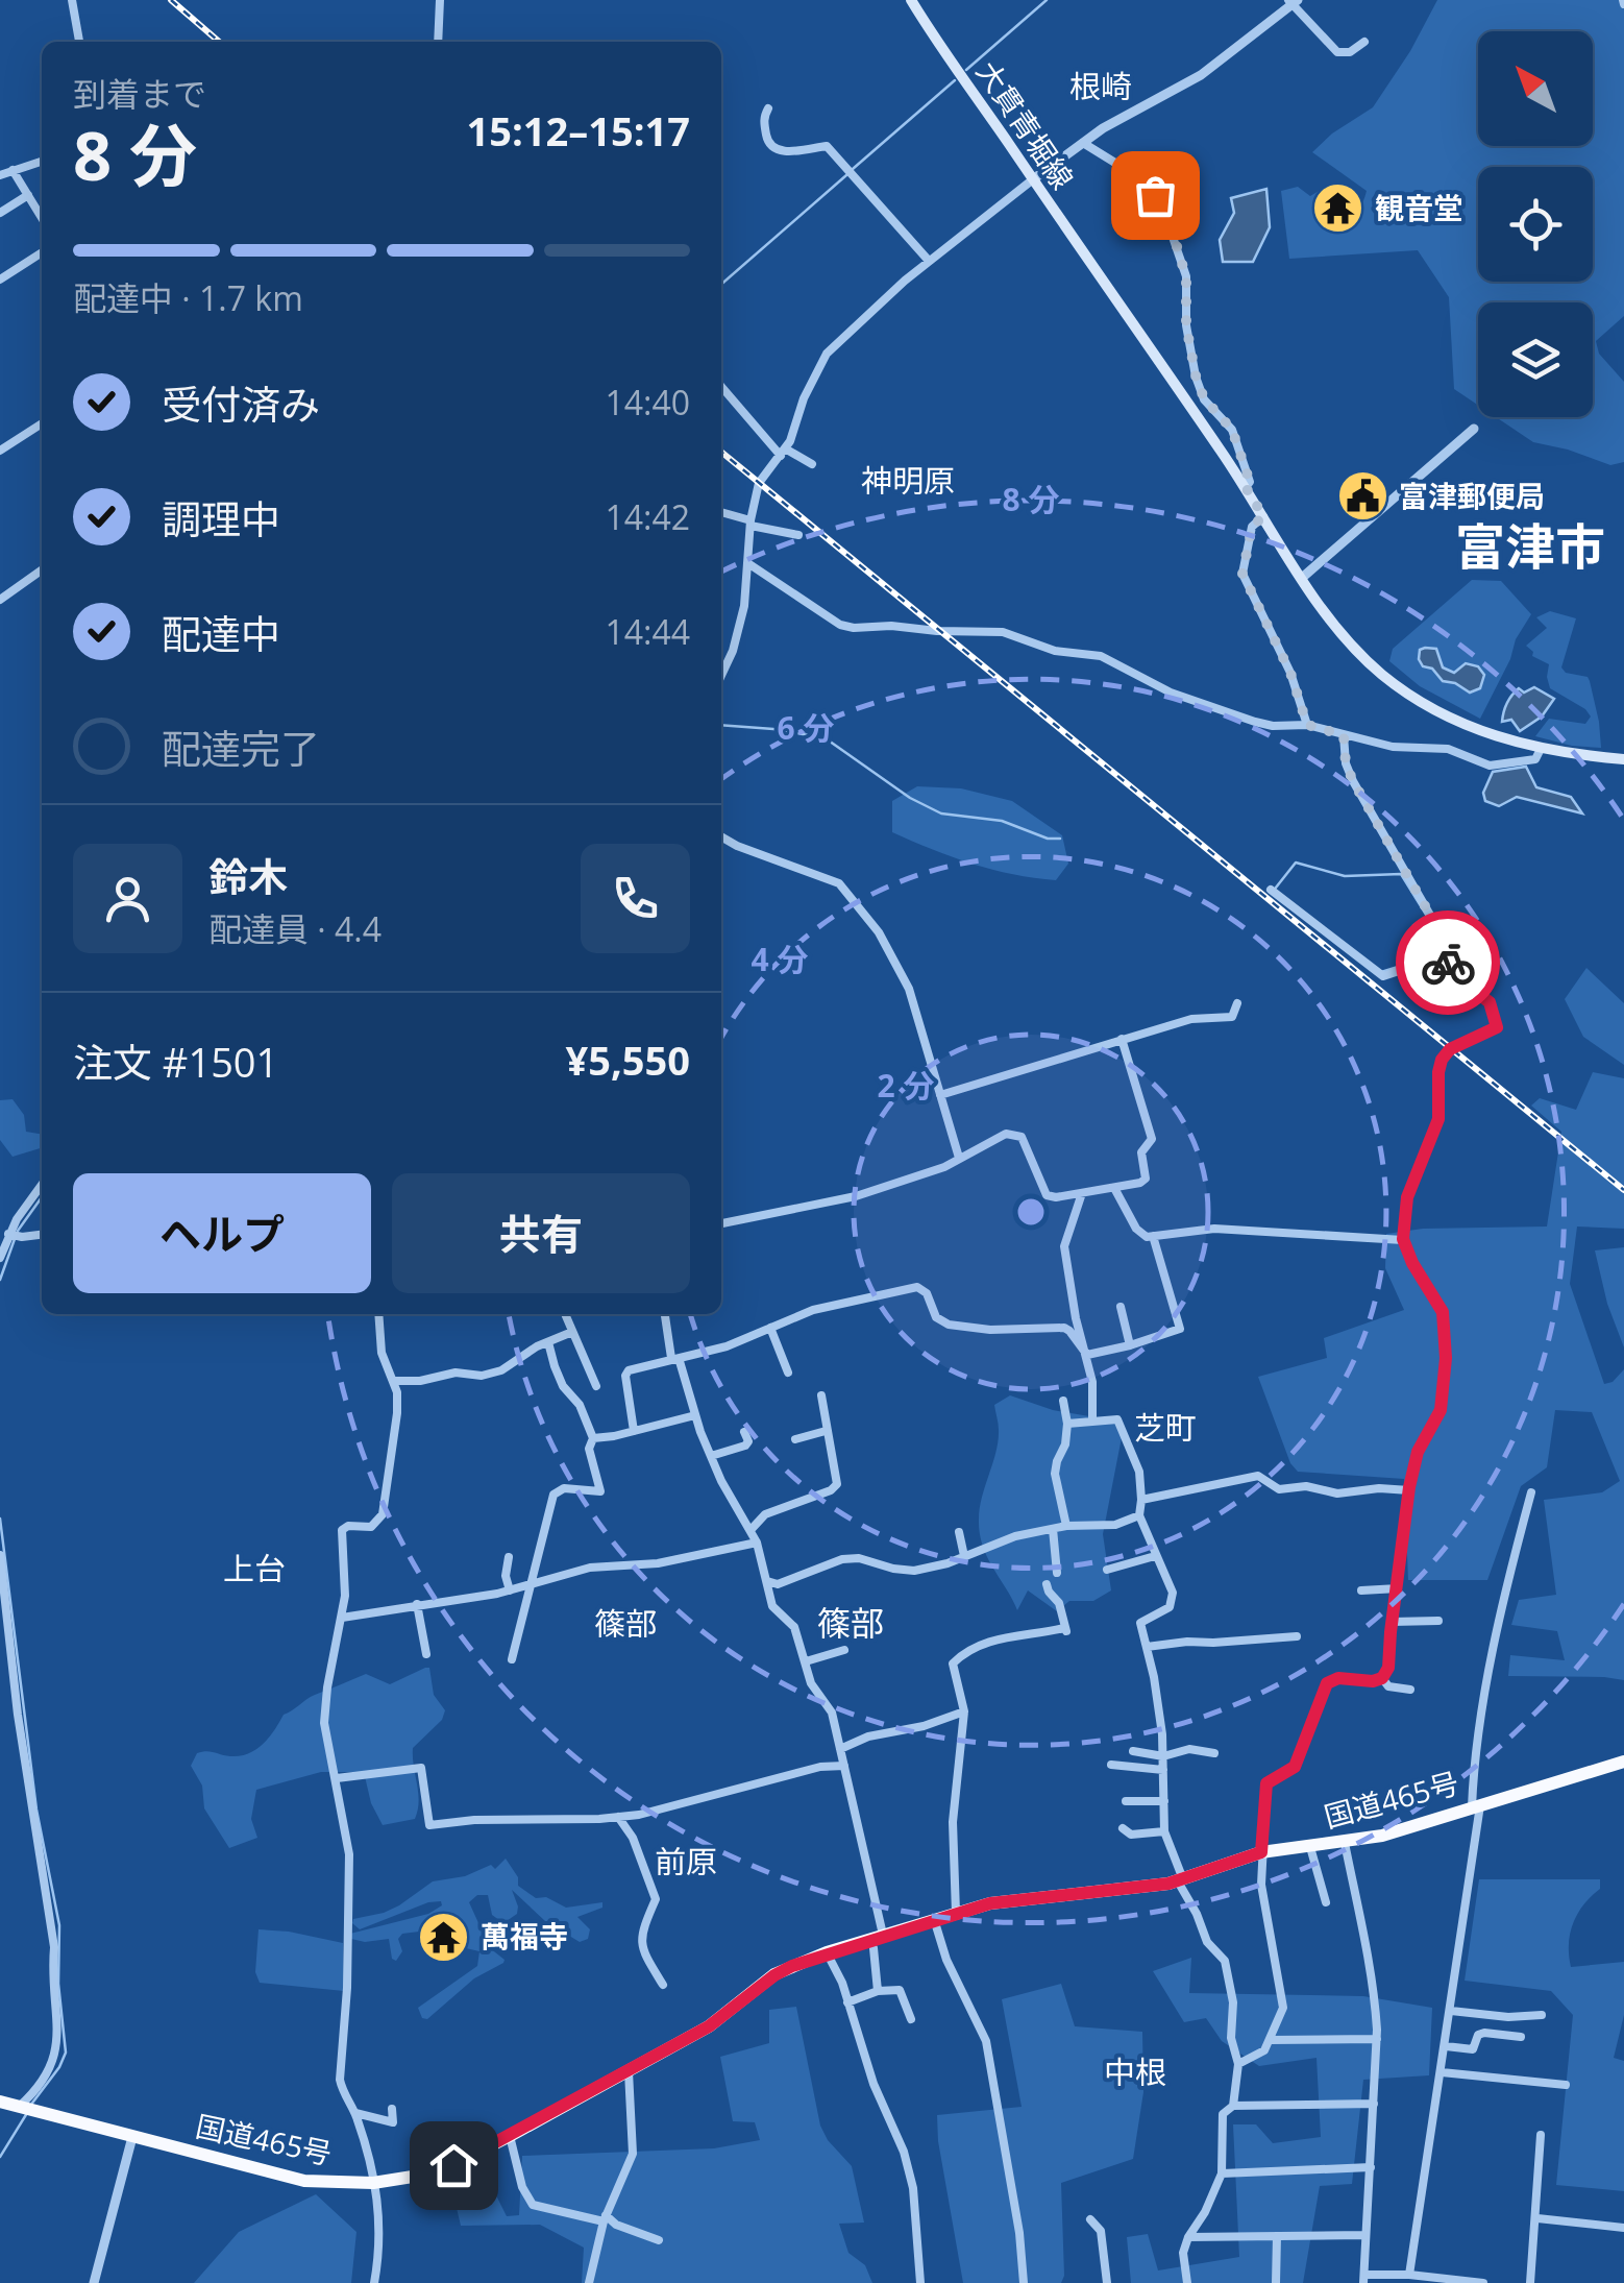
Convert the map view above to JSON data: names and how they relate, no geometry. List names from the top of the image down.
{
  "streets": {
    "highway": ["国道465号"],
    "main road": ["大貫青堀線"]
  },
  "districts": [
    "根崎",
    "神明原",
    "富津市",
    "芝町",
    "上台",
    "篠部",
    "篠部",
    "前原",
    "中根"
  ],
  "places": {
    "temple": ["観音堂", "萬福寺"],
    "public building": ["富津郵便局"]
  },
  "north": "top left",
  "page": {
    "heading": ["8 分", "到着まで", "15:12–15:17"],
    "panel": [
      "鈴木",
      "配達員 · 4.4",
      "注文 #1501",
      "¥5,550"
    ],
    "bar": "配達中 · 1.7 km",
    "list": [
      ["受付済み", "14:40"],
      ["調理中", "14:42"],
      ["配達中", "14:44"],
      "配達完了"
    ],
    "buttons": ["ヘルプ", "共有"]
  },
  "rings": [
    "8 分",
    "6 分",
    "4 分",
    "2 分"
  ]
}
